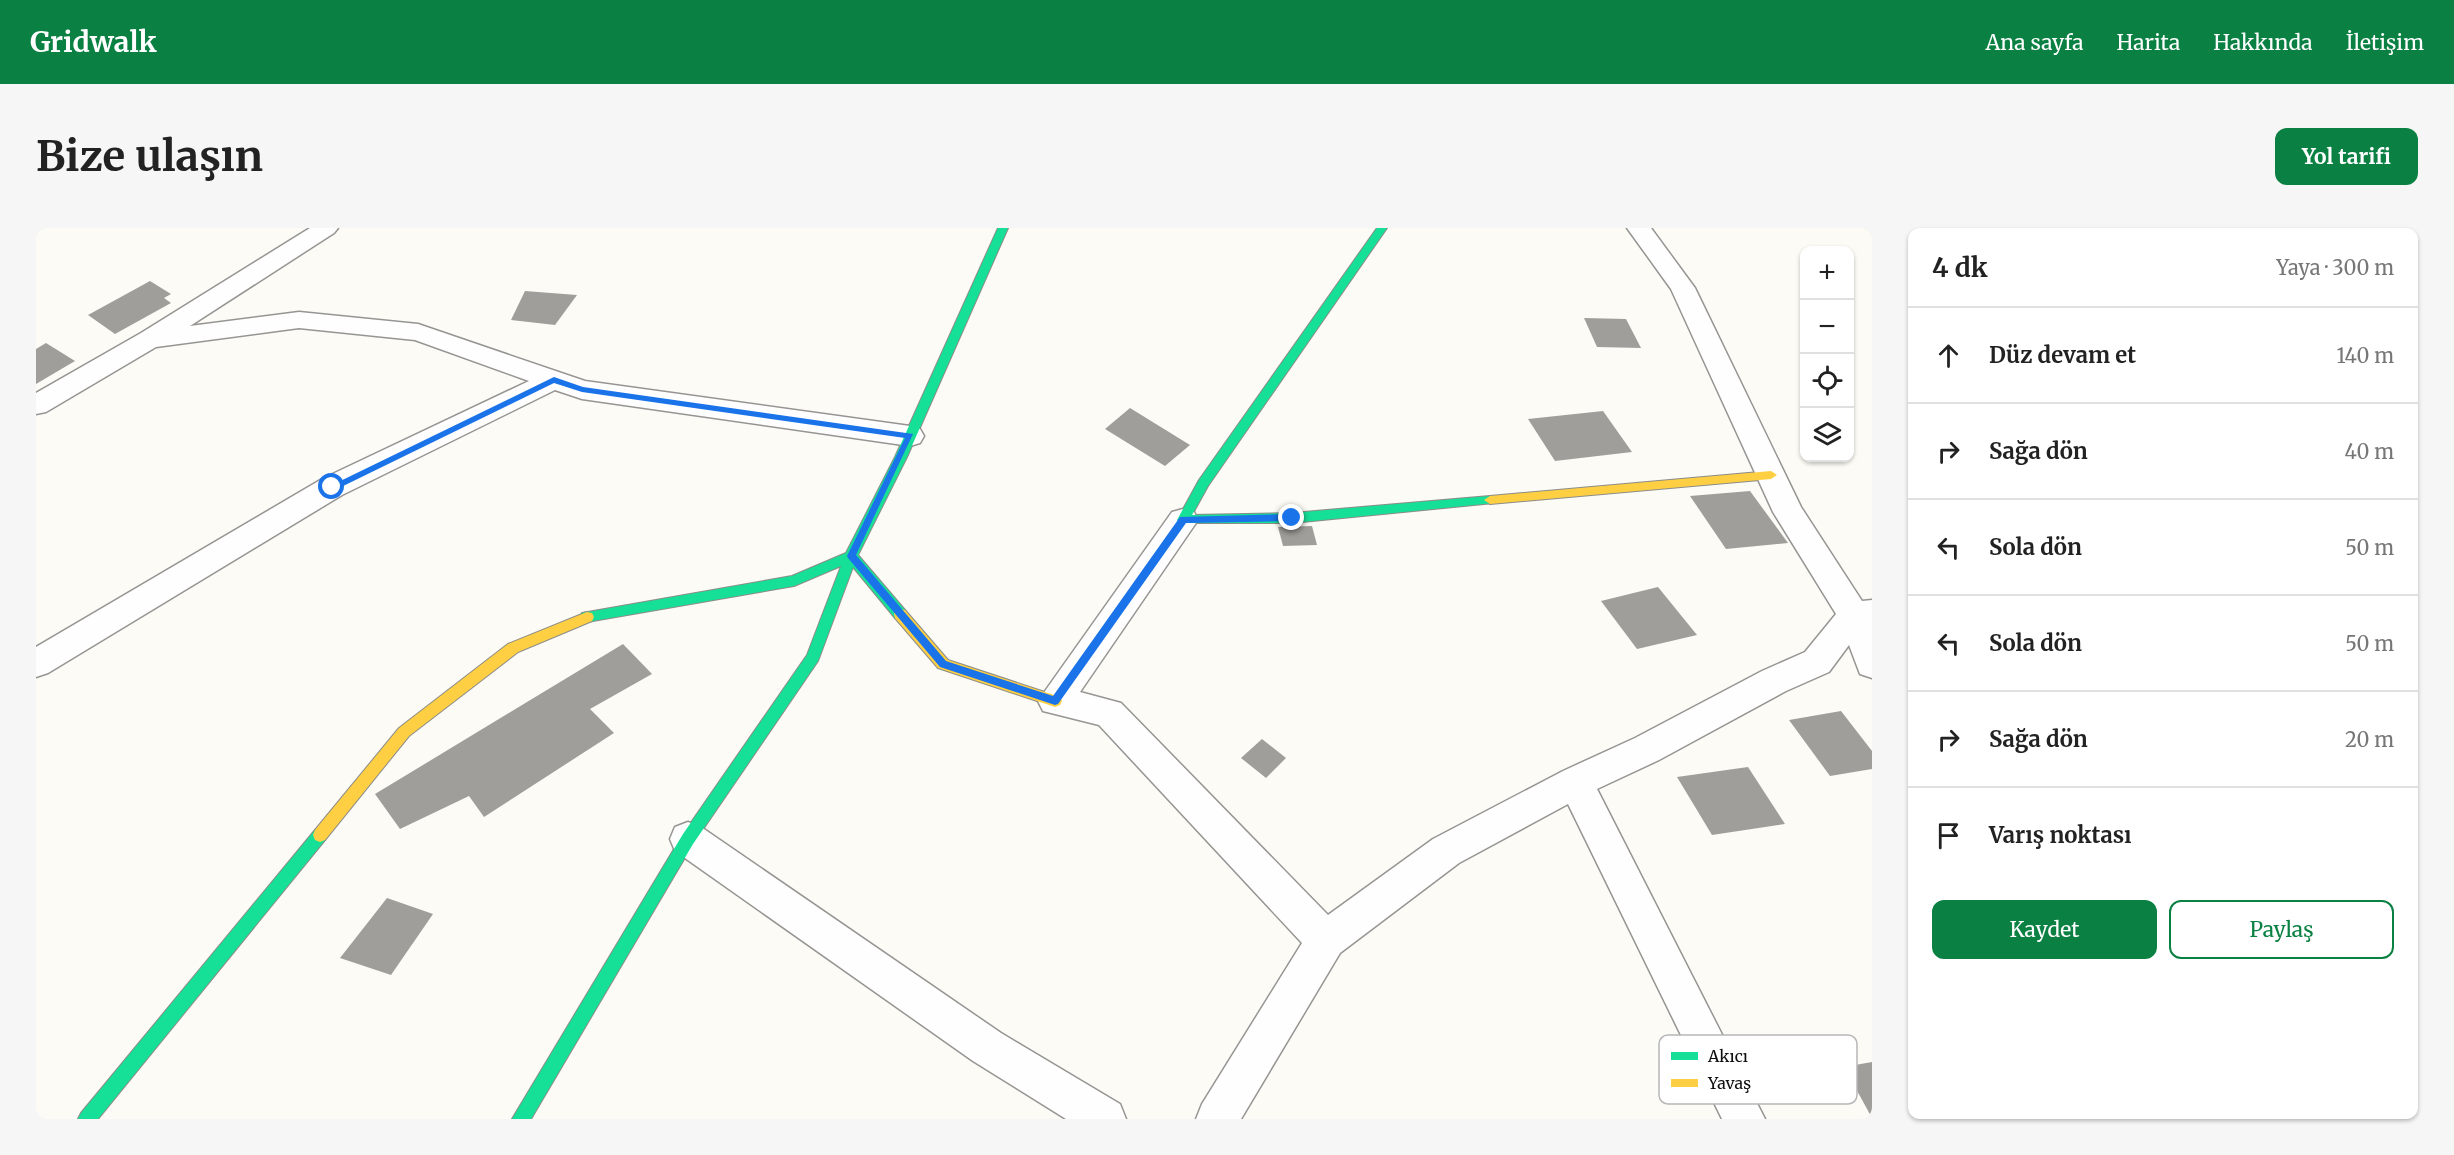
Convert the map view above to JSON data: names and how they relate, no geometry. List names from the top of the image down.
{
  "legend": ["Akıcı", "Yavaş"],
  "page": {
    "header": "Gridwalk",
    "nav": [
      "Ana sayfa",
      "Harita",
      "Hakkında",
      "İletişim"
    ],
    "buttons": [
      "Yol tarifi",
      ["Kaydet", "Paylaş"]
    ],
    "title": "Bize ulaşın",
    "heading": ["4 dk", "Yaya · 300 m"],
    "map_buttons": ["+", "−"],
    "list": [
      ["Düz devam et", "140 m"],
      ["Sağa dön", "40 m"],
      ["Sola dön", "50 m"],
      ["Sola dön", "50 m"],
      ["Sağa dön", "20 m"],
      "Varış noktası"
    ]
  }
}
